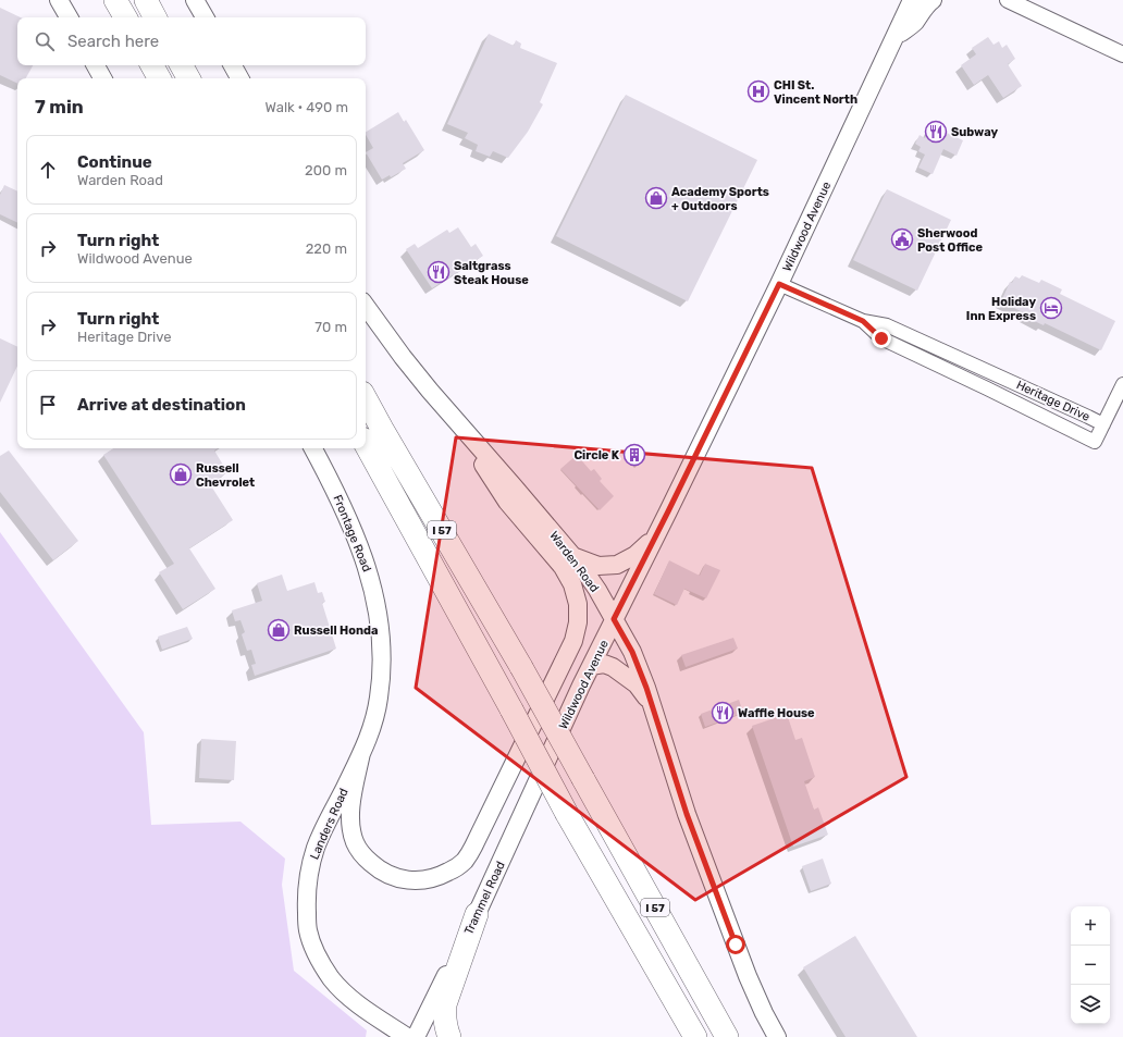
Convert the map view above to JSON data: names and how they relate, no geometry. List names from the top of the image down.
{
  "streets": {
    "highway": ["I 57"],
    "main road": [
      "Wildwood Avenue",
      "Frontage Road",
      "Warden Road",
      "Landers Road",
      "Trammel Road"
    ],
    "street": ["Heritage Drive"]
  },
  "crossings": [
    ["Wildwood Avenue", "Heritage Drive"],
    ["Wildwood Avenue", "Warden Road"],
    ["Wildwood Avenue", "Trammel Road"],
    ["Frontage Road", "Landers Road"]
  ],
  "places": {
    "hospital": ["CHI St. Vincent North"],
    "restaurant": ["Subway", "Saltgrass Steak House", "Waffle House"],
    "shop": ["Academy Sports + Outdoors", "Russell Chevrolet", "Russell Honda"],
    "public building": ["Sherwood Post Office"],
    "hotel": ["Holiday Inn Express"],
    "building": ["Circle K"]
  },
  "page": {
    "search": "Search here",
    "heading": ["7 min", "Walk · 490 m"],
    "list": [
      ["Continue", "Warden Road", "200 m"],
      ["Turn right", "Wildwood Avenue", "220 m"],
      ["Turn right", "Heritage Drive", "70 m"],
      "Arrive at destination"
    ],
    "map_buttons": ["+", "−"]
  }
}
